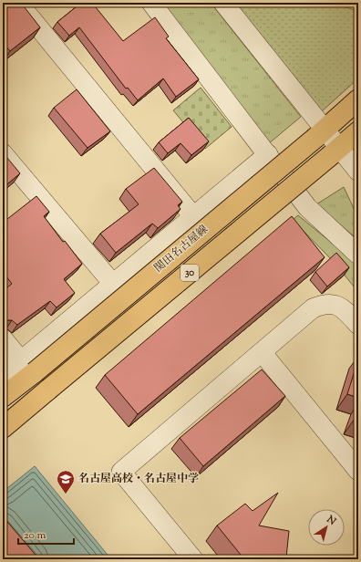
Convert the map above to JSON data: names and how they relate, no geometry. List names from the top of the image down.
{
  "streets": {
    "main road": ["関田名古屋線", "30"]
  },
  "places": {
    "school or university": ["名古屋高校・名古屋中学"]
  },
  "scale_bar": "20 m",
  "north": "top right"
}
